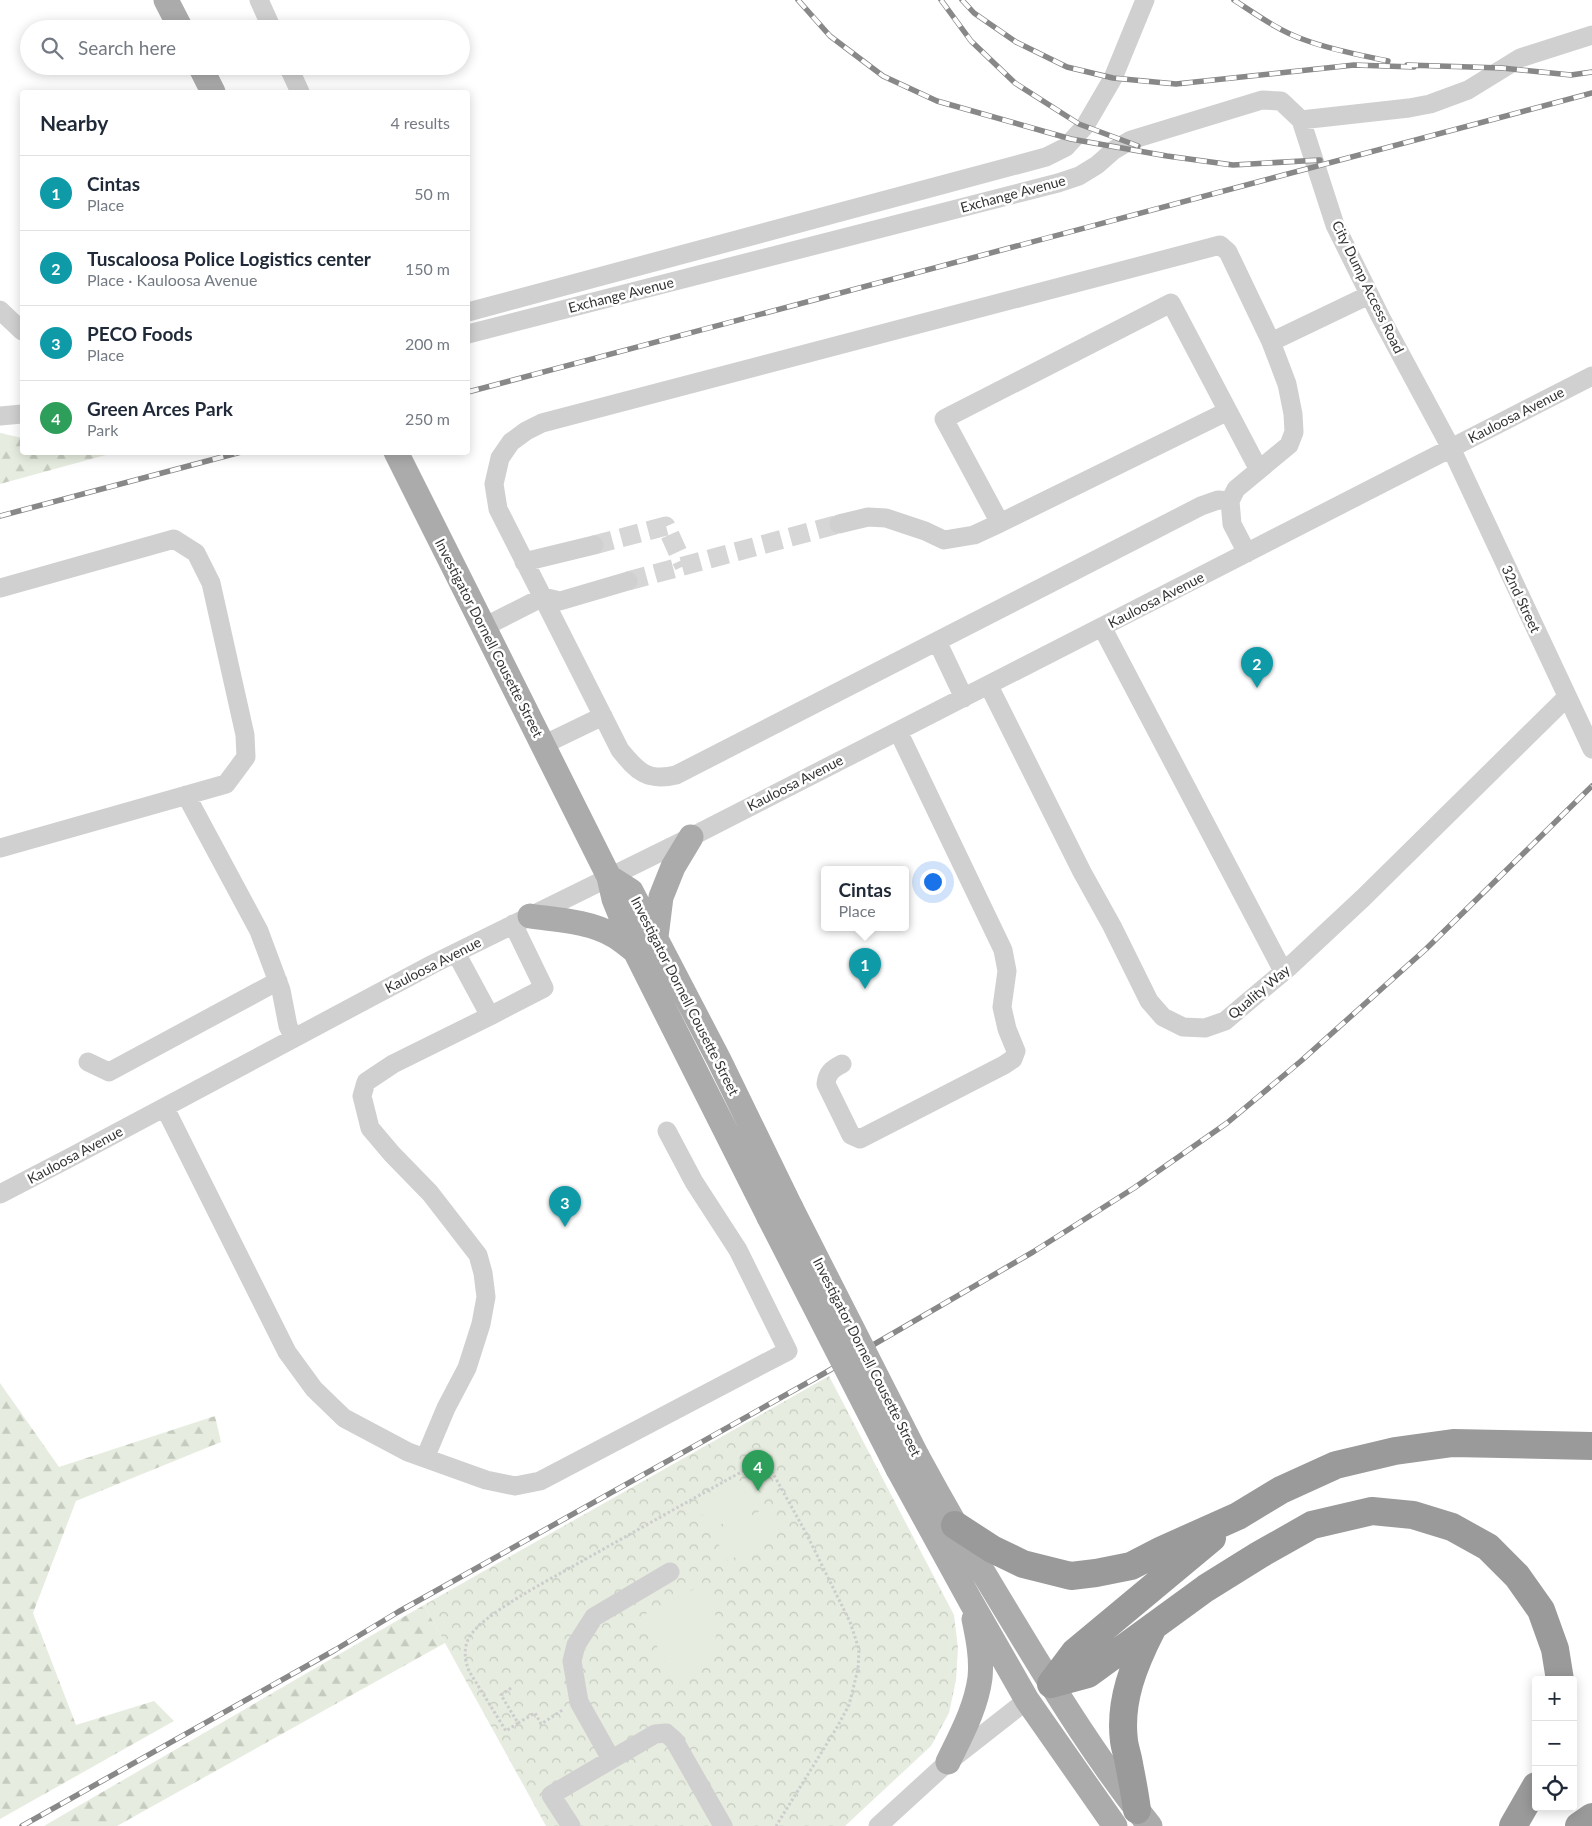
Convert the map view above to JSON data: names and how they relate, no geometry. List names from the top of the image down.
{
  "streets": {
    "main road": ["Investigator Dornell Cousette Street"],
    "street": [
      "Exchange Avenue",
      "City Dump Access Road",
      "Kauloosa Avenue",
      "32nd Street",
      "Quality Way"
    ]
  },
  "crossings": [
    ["Exchange Avenue", "City Dump Access Road"],
    ["City Dump Access Road", "Kauloosa Avenue"],
    ["City Dump Access Road", "32nd Street"],
    ["Kauloosa Avenue", "32nd Street"],
    ["Kauloosa Avenue", "Investigator Dornell Cousette Street"],
    ["Kauloosa Avenue", "Quality Way"],
    ["32nd Street", "Quality Way"]
  ],
  "page": {
    "search": "Search here",
    "heading": ["Nearby", "4 results"],
    "list": [
      {
        "mark": "1",
        "name": "Cintas",
        "note": "Place",
        "value": "50 m"
      },
      {
        "mark": "2",
        "name": "Tuscaloosa Police Logistics center",
        "note": "Place · Kauloosa Avenue",
        "value": "150 m"
      },
      {
        "mark": "3",
        "name": "PECO Foods",
        "note": "Place",
        "value": "200 m"
      },
      {
        "mark": "4",
        "name": "Green Arces Park",
        "note": "Park",
        "value": "250 m"
      }
    ],
    "pins": [
      "2",
      "1",
      "3",
      "4"
    ],
    "popup": ["Cintas", "Place"],
    "map_buttons": ["+", "−"]
  }
}
